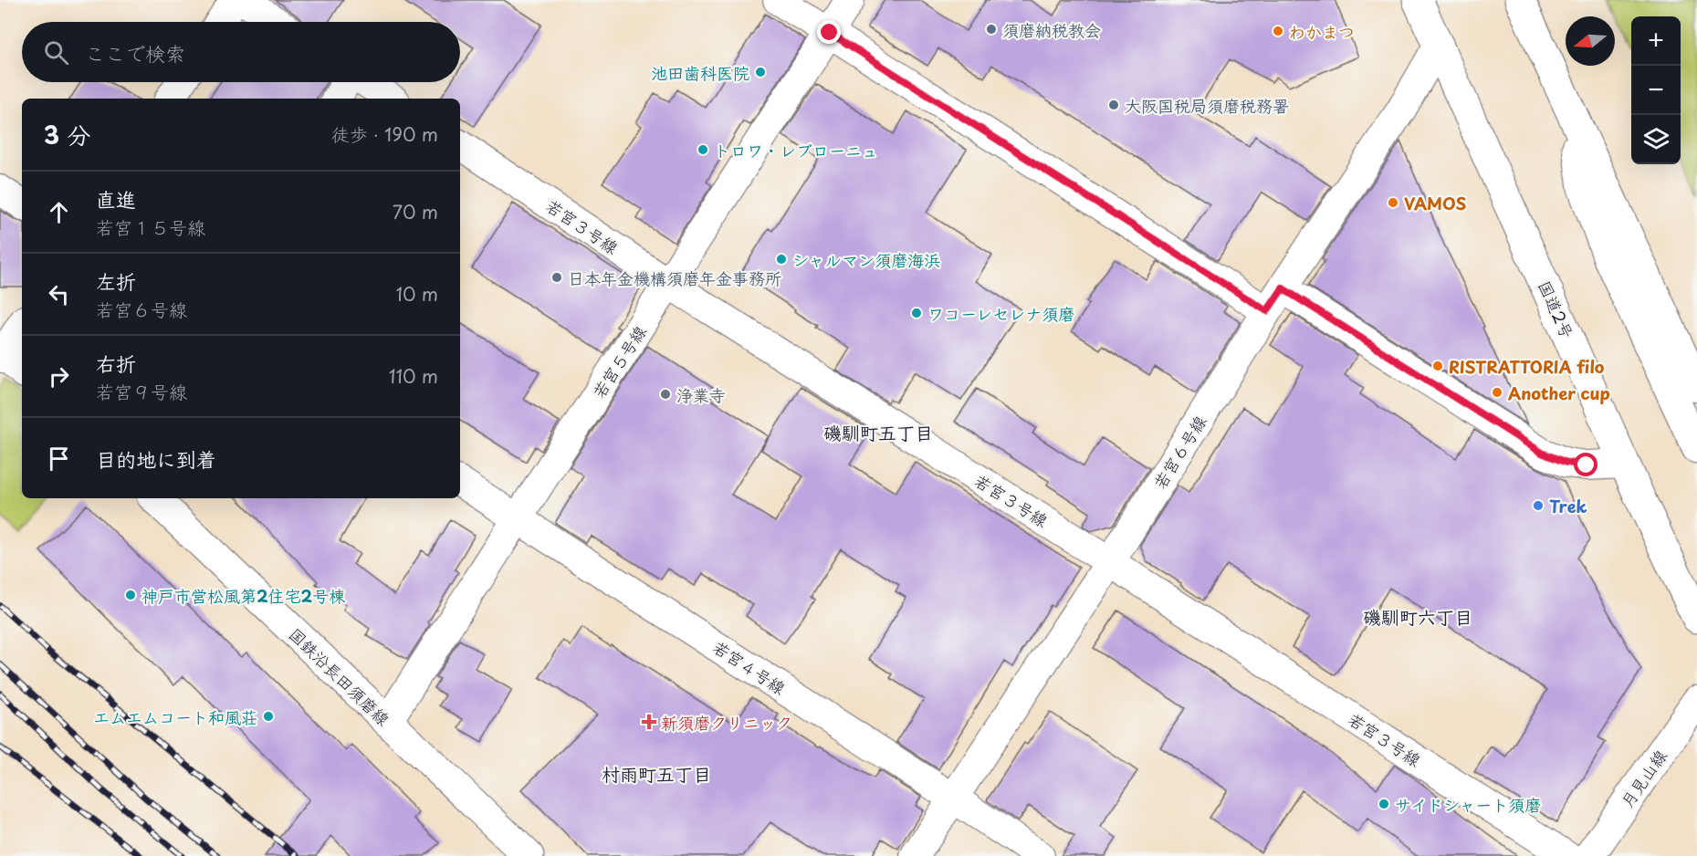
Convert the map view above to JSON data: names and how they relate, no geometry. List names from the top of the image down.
{
  "streets": {
    "main road": ["国道2号", "国鉄沿長田須磨線", "月見山線"],
    "street": [
      "若宮３号線",
      "若宮５号線",
      "若宮６号線",
      "若宮４号線"
    ]
  },
  "crossings": [
    ["若宮３号線", "若宮５号線"],
    ["若宮３号線", "若宮６号線"],
    ["国道2号", "若宮６号線"],
    ["若宮５号線", "若宮４号線"],
    ["若宮５号線", "国鉄沿長田須磨線"],
    ["若宮６号線", "若宮４号線"]
  ],
  "districts": ["磯馴町五丁目", "磯馴町六丁目", "村雨町五丁目"],
  "places": {
    "other": [
      "須磨納税教会",
      "わかまつ",
      "池田歯科医院",
      "大阪国税局須磨税務署",
      "トロワ・レブローニュ",
      "VAMOS",
      "シャルマン須磨海浜",
      "日本年金機構須磨年金事務所",
      "ワコーレセレナ須磨",
      "RISTRATTORIA filo",
      "Another cup",
      "浄業寺",
      "Trek",
      "神戸市営松風第2住宅2号棟",
      "エムエムコート和風荘",
      "サイドシャート須磨"
    ],
    "health": ["新須磨クリニック"]
  },
  "north": "left",
  "page": {
    "map_buttons": ["+", "−"],
    "search": "ここで検索",
    "heading": ["3 分", "徒歩 · 190 m"],
    "list": [
      ["直進", "若宮１５号線", "70 m"],
      ["左折", "若宮６号線", "10 m"],
      ["右折", "若宮９号線", "110 m"],
      "目的地に到着"
    ]
  }
}
